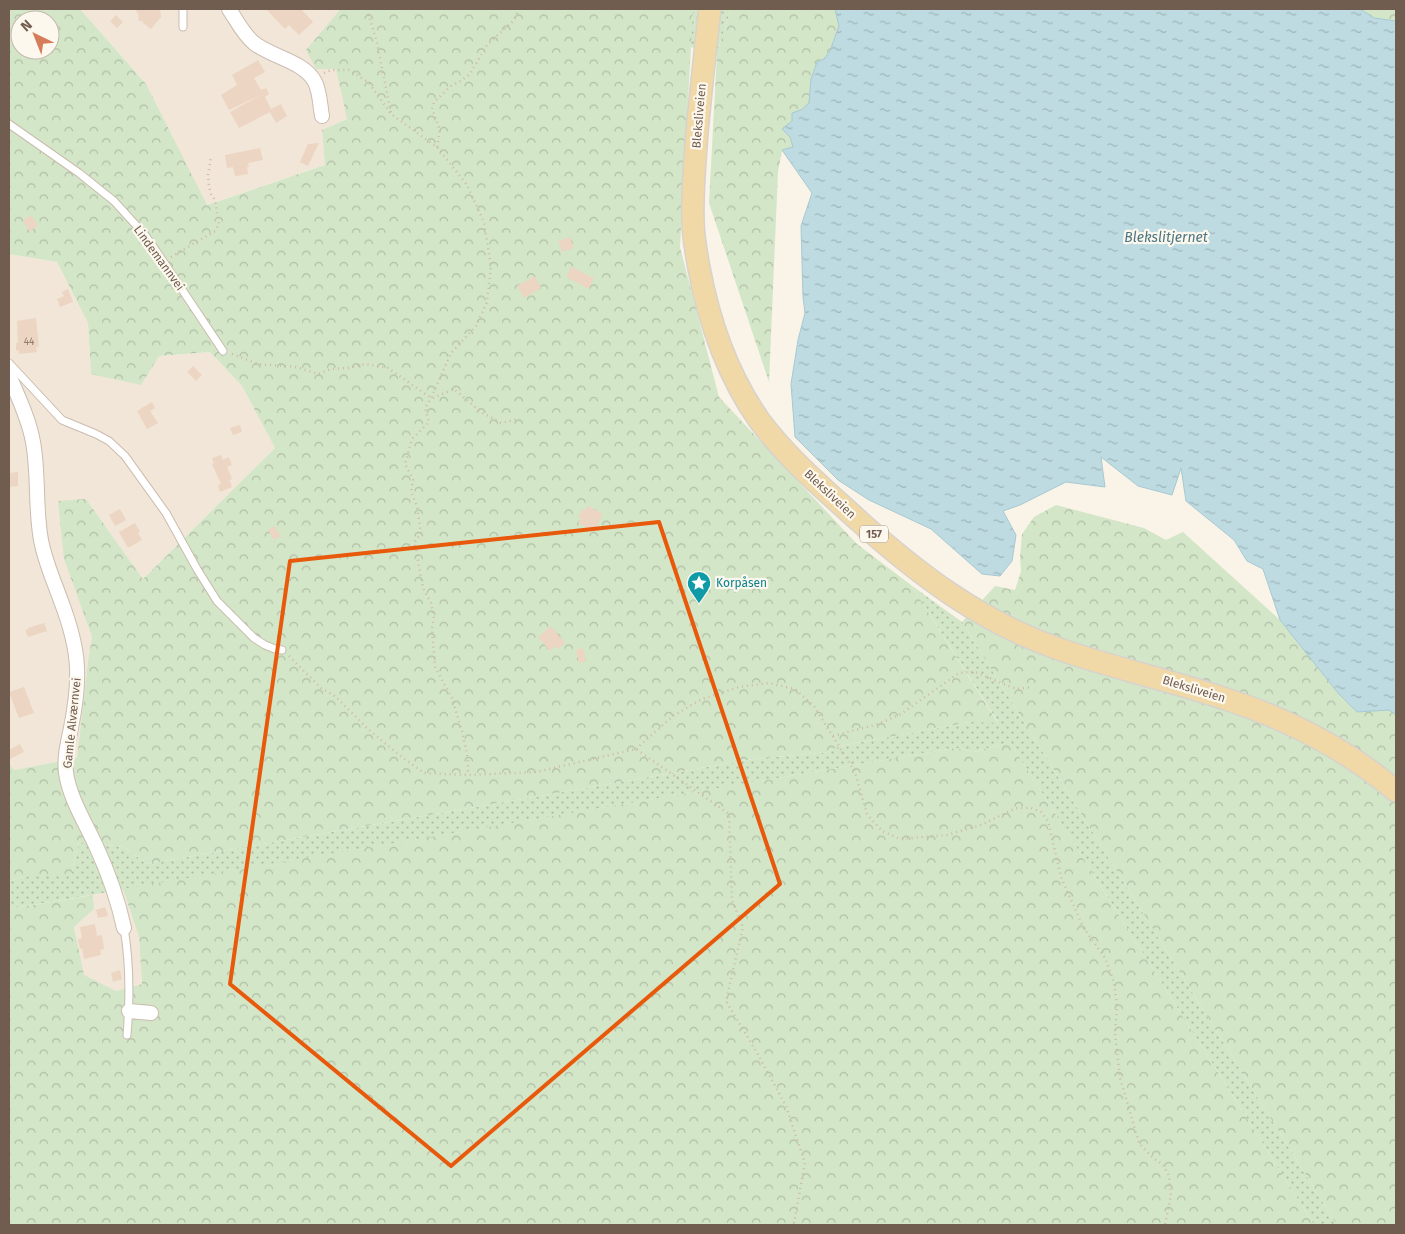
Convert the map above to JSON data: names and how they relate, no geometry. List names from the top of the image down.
{
  "streets": {
    "main road": ["Bleksliveien", "157"],
    "street": ["Gamle Alværnvei"],
    "lane": ["Lindemannvei"]
  },
  "water": ["Blekslitjernet"],
  "places": {
    "place": ["Korpåsen"]
  },
  "house_numbers": ["44"],
  "north": "top left"
}
